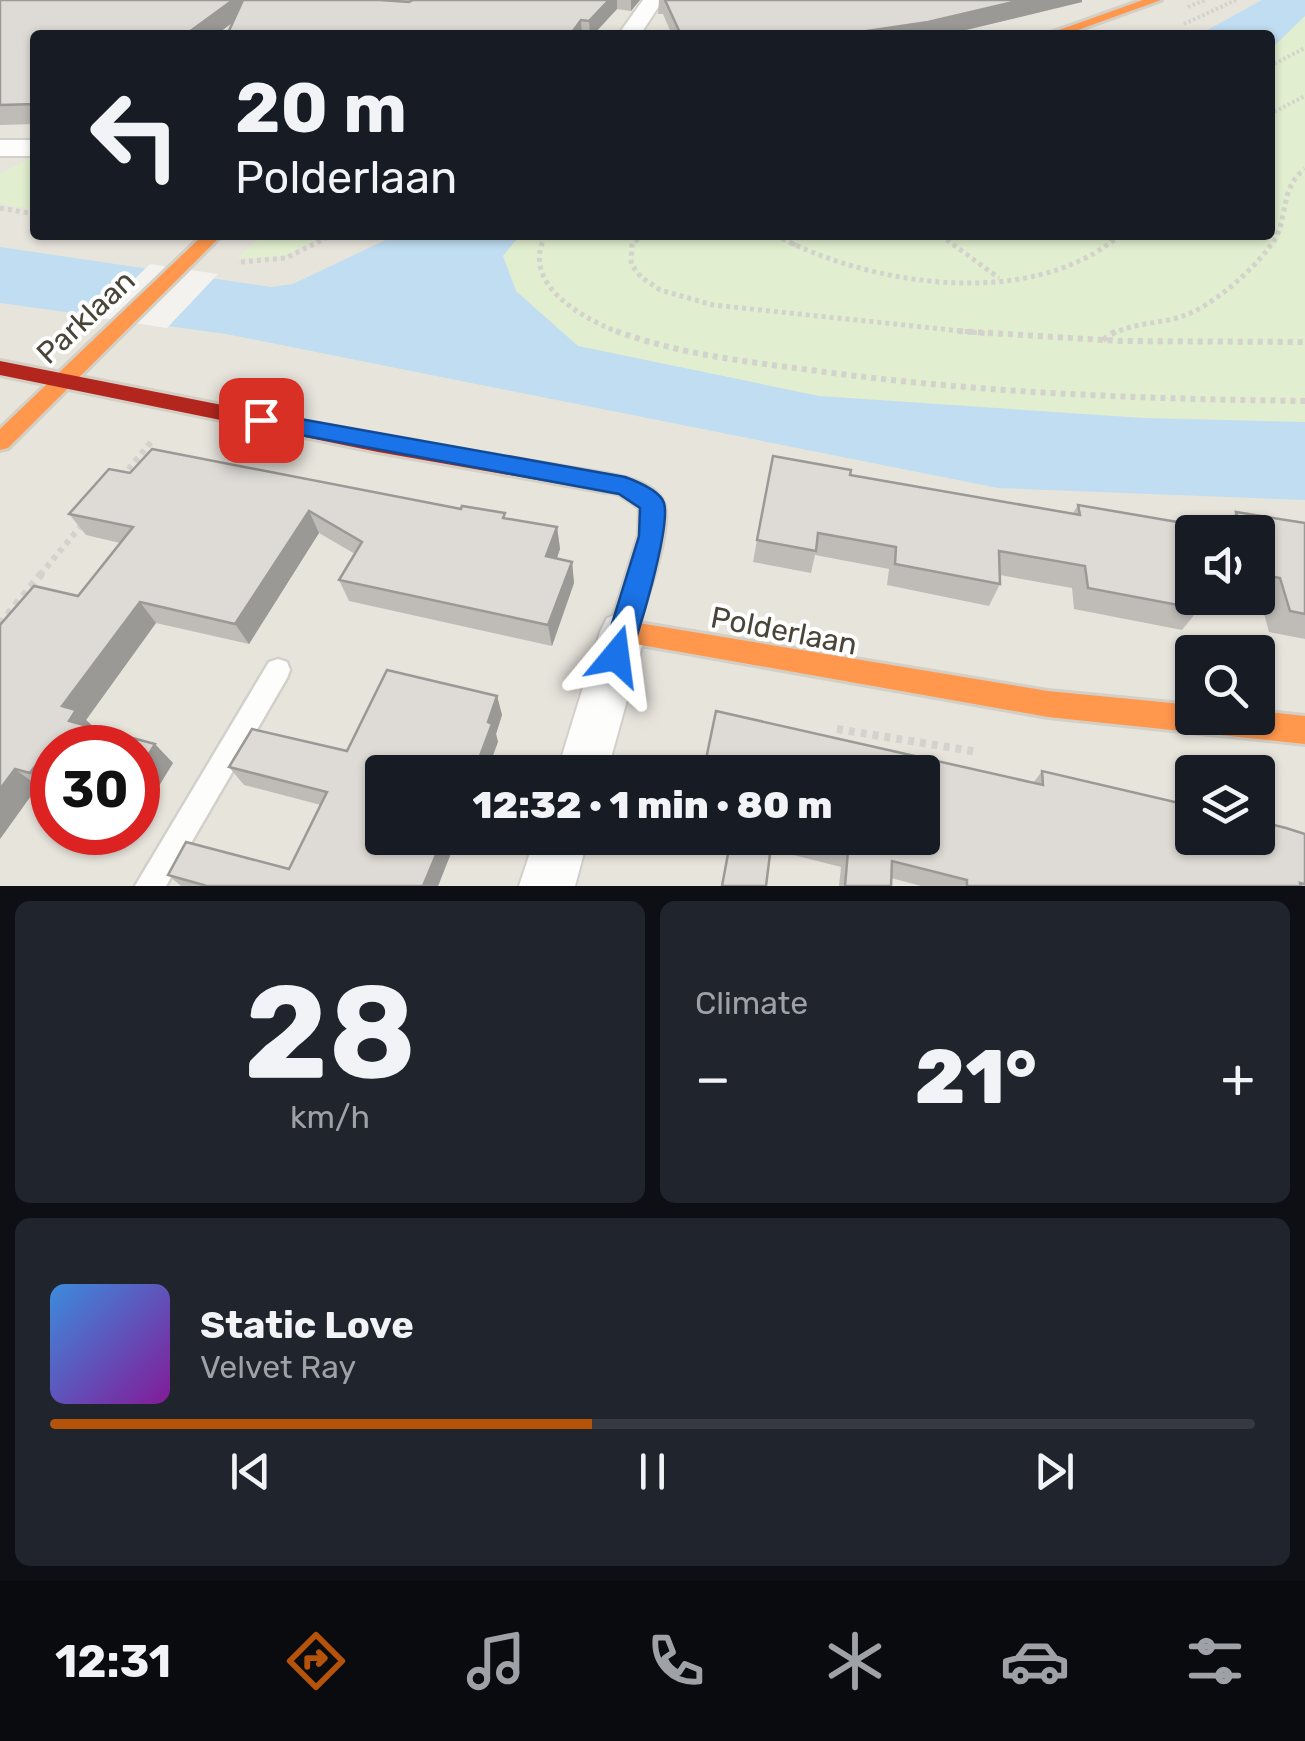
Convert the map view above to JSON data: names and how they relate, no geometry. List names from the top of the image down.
{
  "streets": {
    "street": ["Parklaan", "Polderlaan"]
  },
  "page": {
    "turn": ["20 m", "Polderlaan"],
    "limit": "30",
    "trip": "12:32 · 1 min · 80 m",
    "tile": [
      ["28", "km/h"],
      "Climate"
    ],
    "heat": ["−", "21°", "+"],
    "song": ["Static Love", "Velvet Ray"],
    "tabs": "12:31"
  }
}
